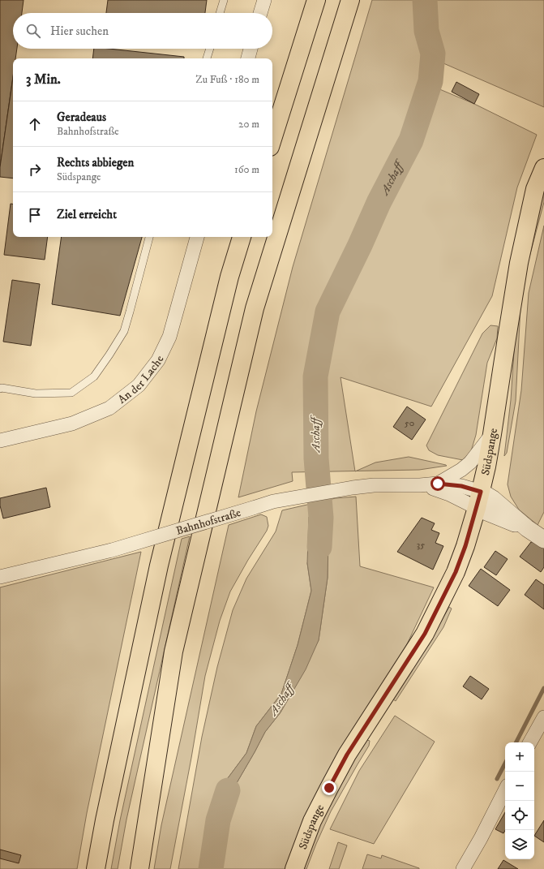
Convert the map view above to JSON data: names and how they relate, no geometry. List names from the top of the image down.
{
  "streets": {
    "main road": ["Südspange"],
    "street": ["An der Lache", "Bahnhofstraße"]
  },
  "crossings": [
    ["Südspange", "Bahnhofstraße"]
  ],
  "water": ["Aschaff"],
  "house_numbers": ["50", "35"],
  "page": {
    "search": "Hier suchen",
    "heading": ["3 Min.", "Zu Fuß · 180 m"],
    "list": [
      ["Geradeaus", "Bahnhofstraße", "20 m"],
      ["Rechts abbiegen", "Südspange", "160 m"],
      "Ziel erreicht"
    ],
    "map_buttons": ["+", "−"]
  }
}
